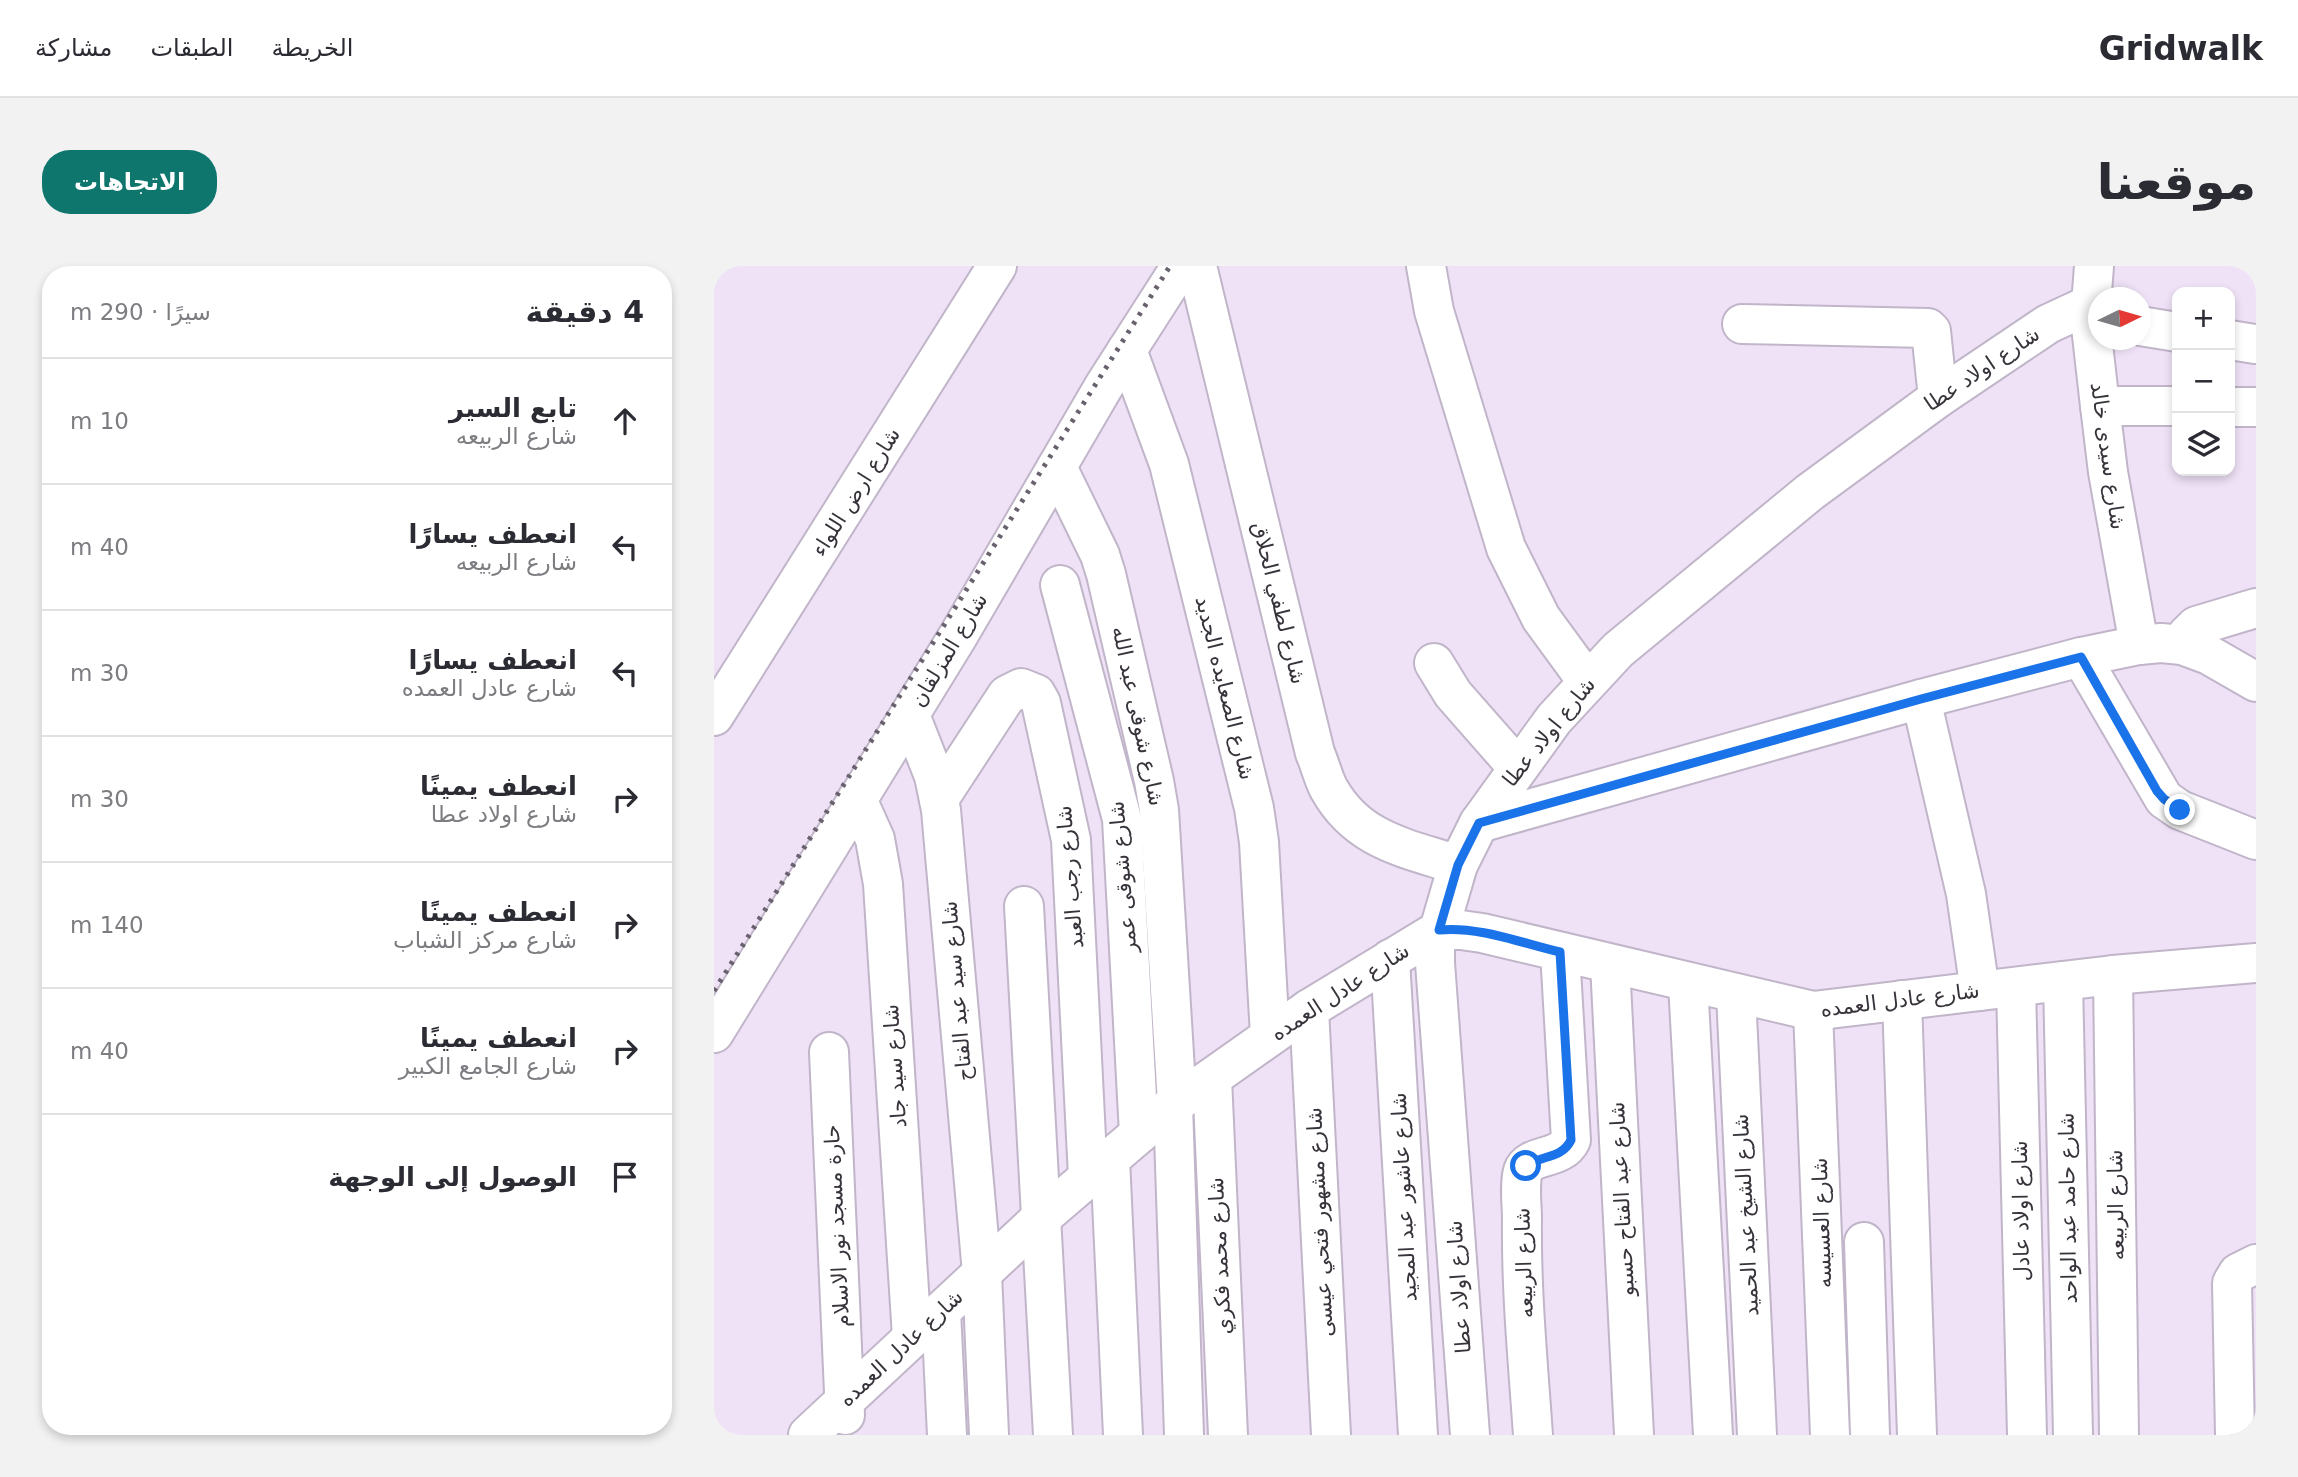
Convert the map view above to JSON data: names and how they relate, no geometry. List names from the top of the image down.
{
  "streets": {
    "street": [
      "شارع اولاد عطا",
      "شارع سيدى خالد",
      "شارع ارض اللواء",
      "شارع لطفي الحلاق",
      "شارع المزلقان",
      "شارع الصعايده الجديد",
      "شارع شوقى عبد الله",
      "شارع رجب العبد",
      "شارع شوقى عمر",
      "شارع سيد عبد الفتاح",
      "شارع عادل العمده",
      "شارع سيد جاد",
      "شارع عاشور عبد المجيد",
      "شارع عبد الفتاح حسبو",
      "شارع الربيعه",
      "شارع حامد عبد الواحد",
      "شارع اولاد عادل",
      "شارع الشيخ عبد الحميد",
      "شارع مشهور فتحي عيسى",
      "شارع العسيسه",
      "حارة مسجد نور الاسلام",
      "شارع محمد فكري"
    ]
  },
  "crossings": [
    ["شارع اولاد عطا", "شارع لطفي الحلاق"],
    ["شارع اولاد عطا", "شارع عادل العمده"],
    ["شارع المزلقان", "شارع الصعايده الجديد"],
    ["شارع المزلقان", "شارع شوقى عبد الله"],
    ["شارع المزلقان", "شارع سيد عبد الفتاح"],
    ["شارع المزلقان", "شارع سيد جاد"],
    ["شارع الصعايده الجديد", "شارع عادل العمده"],
    ["شارع شوقى عبد الله", "شارع عادل العمده"],
    ["شارع رجب العبد", "شارع سيد عبد الفتاح"],
    ["شارع رجب العبد", "شارع عادل العمده"],
    ["شارع شوقى عمر", "شارع عادل العمده"],
    ["شارع سيد عبد الفتاح", "شارع عادل العمده"],
    ["شارع عادل العمده", "شارع سيد جاد"],
    ["شارع عادل العمده", "شارع عاشور عبد المجيد"],
    ["شارع عادل العمده", "شارع عبد الفتاح حسبو"],
    ["شارع عادل العمده", "شارع الربيعه"],
    ["شارع عادل العمده", "شارع حامد عبد الواحد"],
    ["شارع عادل العمده", "شارع اولاد عادل"],
    ["شارع عادل العمده", "شارع الشيخ عبد الحميد"],
    ["شارع عادل العمده", "شارع مشهور فتحي عيسى"],
    ["شارع عادل العمده", "شارع العسيسه"],
    ["شارع عادل العمده", "حارة مسجد نور الاسلام"],
    ["شارع عادل العمده", "شارع محمد فكري"]
  ],
  "north": "right",
  "page": {
    "header": "Gridwalk",
    "nav": ["الخريطة", "الطبقات", "مشاركة"],
    "buttons": "الاتجاهات",
    "title": "موقعنا",
    "heading": ["4 دقيقة", "سيرًا · 290 m"],
    "map_buttons": ["+", "−"],
    "list": [
      ["تابع السير", "شارع الربيعه", "10 m"],
      ["انعطف يسارًا", "شارع الربيعه", "40 m"],
      ["انعطف يسارًا", "شارع عادل العمده", "30 m"],
      ["انعطف يمينًا", "شارع اولاد عطا", "30 m"],
      ["انعطف يمينًا", "شارع مركز الشباب", "140 m"],
      ["انعطف يمينًا", "شارع الجامع الكبير", "40 m"],
      "الوصول إلى الوجهة"
    ]
  }
}
